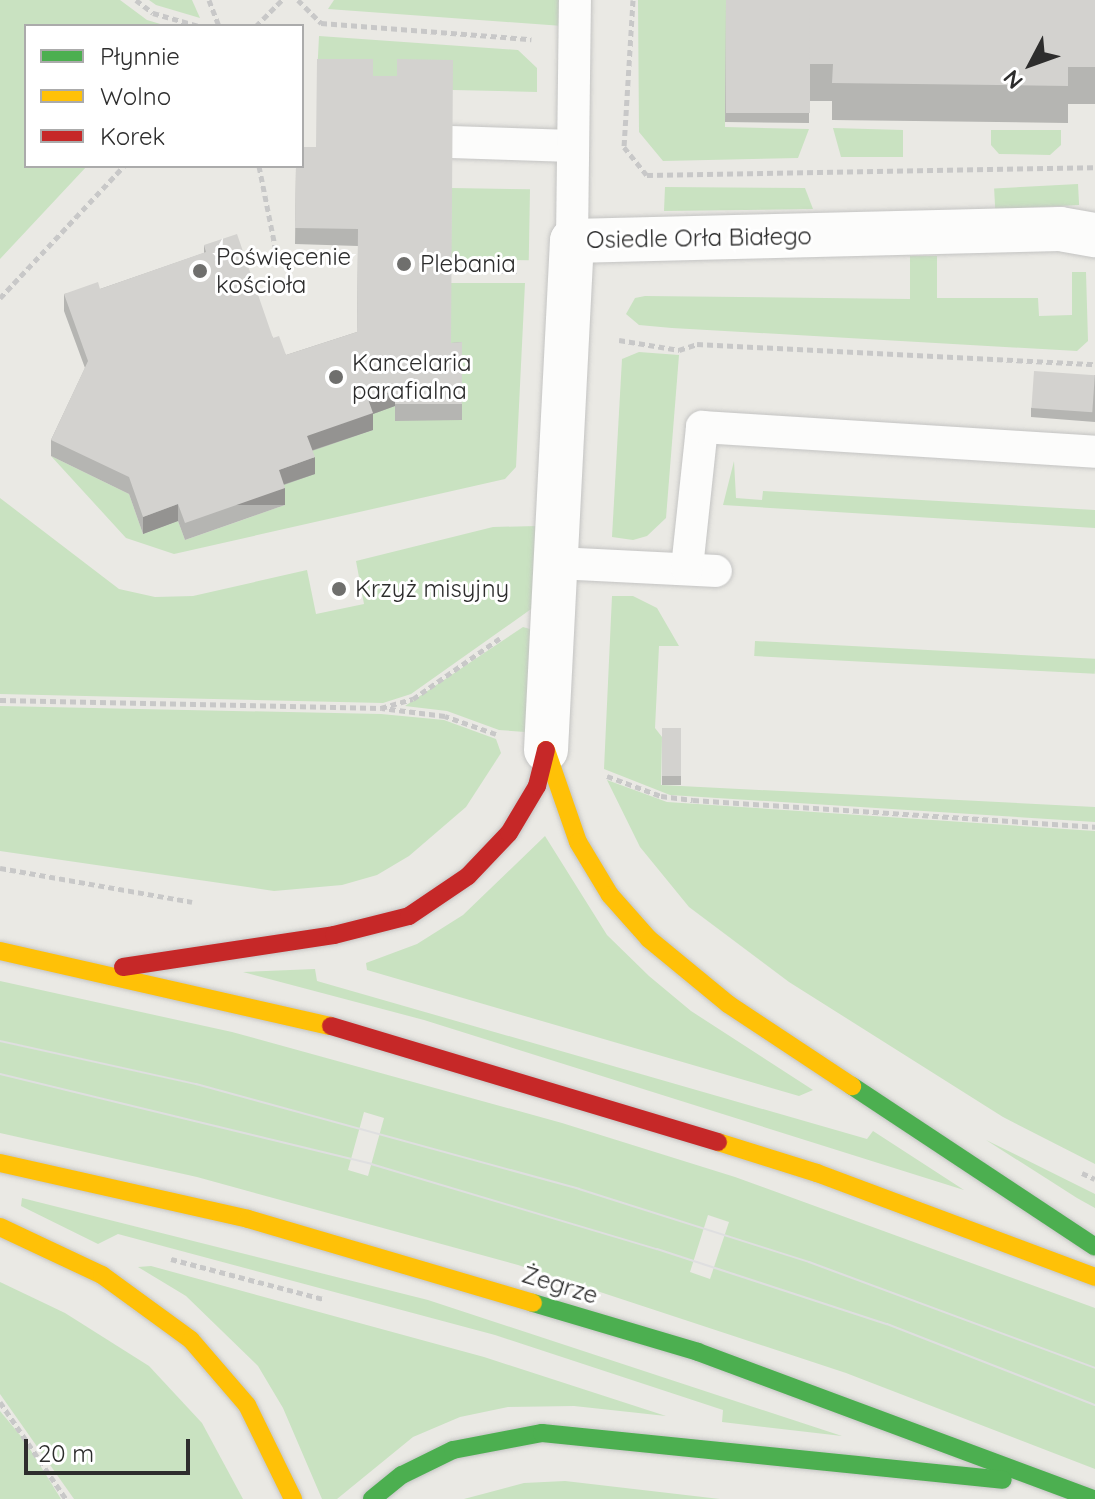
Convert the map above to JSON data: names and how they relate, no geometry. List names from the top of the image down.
{
  "streets": {
    "street": ["Osiedle Orła Białego", "Żegrze"]
  },
  "places": [
    "Plebania",
    "Poświęcenie kościoła",
    "Kancelaria parafialna",
    "Krzyż misyjny"
  ],
  "legend": ["Płynnie", "Wolno", "Korek"],
  "scale_bar": "20 m",
  "north": "bottom left"
}
